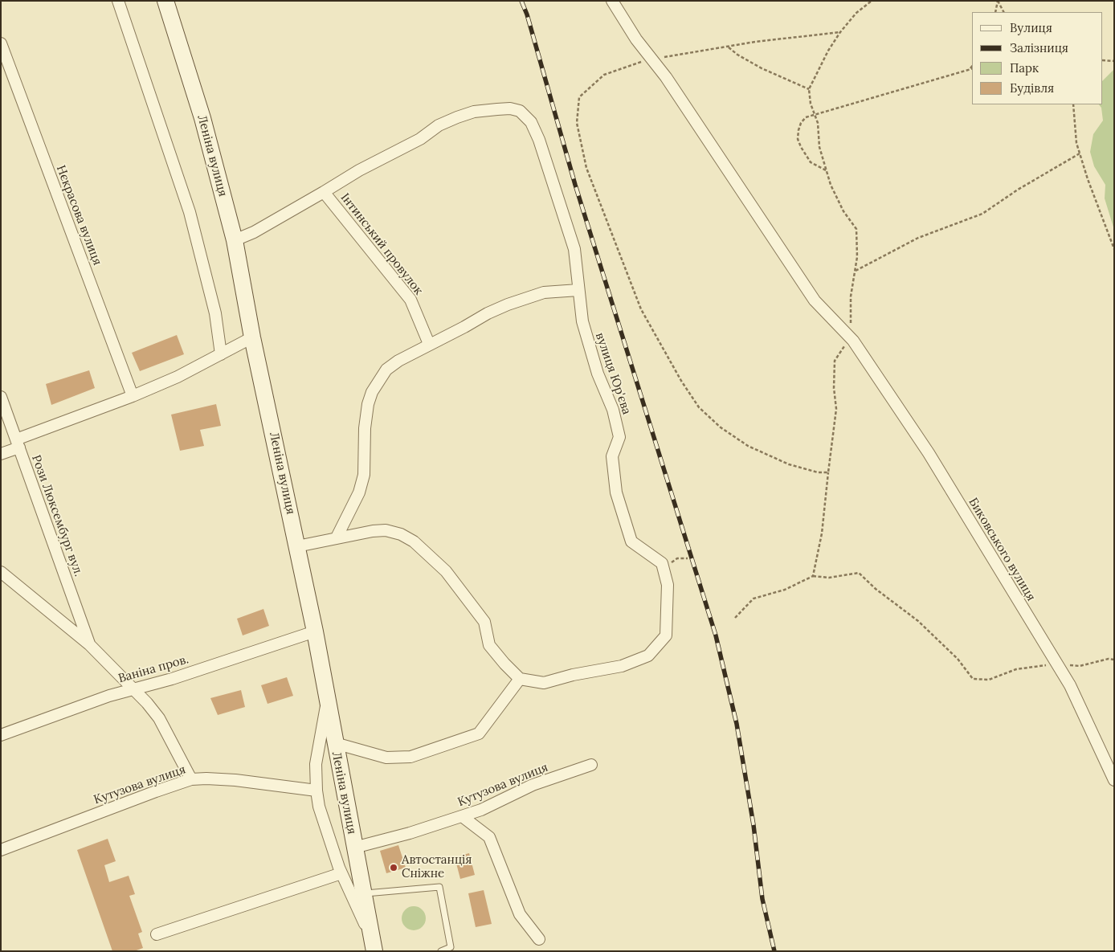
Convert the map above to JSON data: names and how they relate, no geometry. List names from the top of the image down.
{
  "streets": {
    "main road": ["Леніна вулиця"],
    "street": [
      "Нєкрасова вулиця",
      "Інтинський провулок",
      "вулиця Юр'єва",
      "Рози Люксембург вул.",
      "Биковського вулиця",
      "Ваніна пров.",
      "Кутузова вулиця"
    ]
  },
  "crossings": [
    ["Леніна вулиця", "Ваніна пров."],
    ["Леніна вулиця", "Кутузова вулиця"],
    ["Інтинський провулок", "вулиця Юр'єва"]
  ],
  "places": ["Автостанція Сніжне"],
  "legend": [
    "Вулиця",
    "Залізниця",
    "Парк",
    "Будівля"
  ]
}
